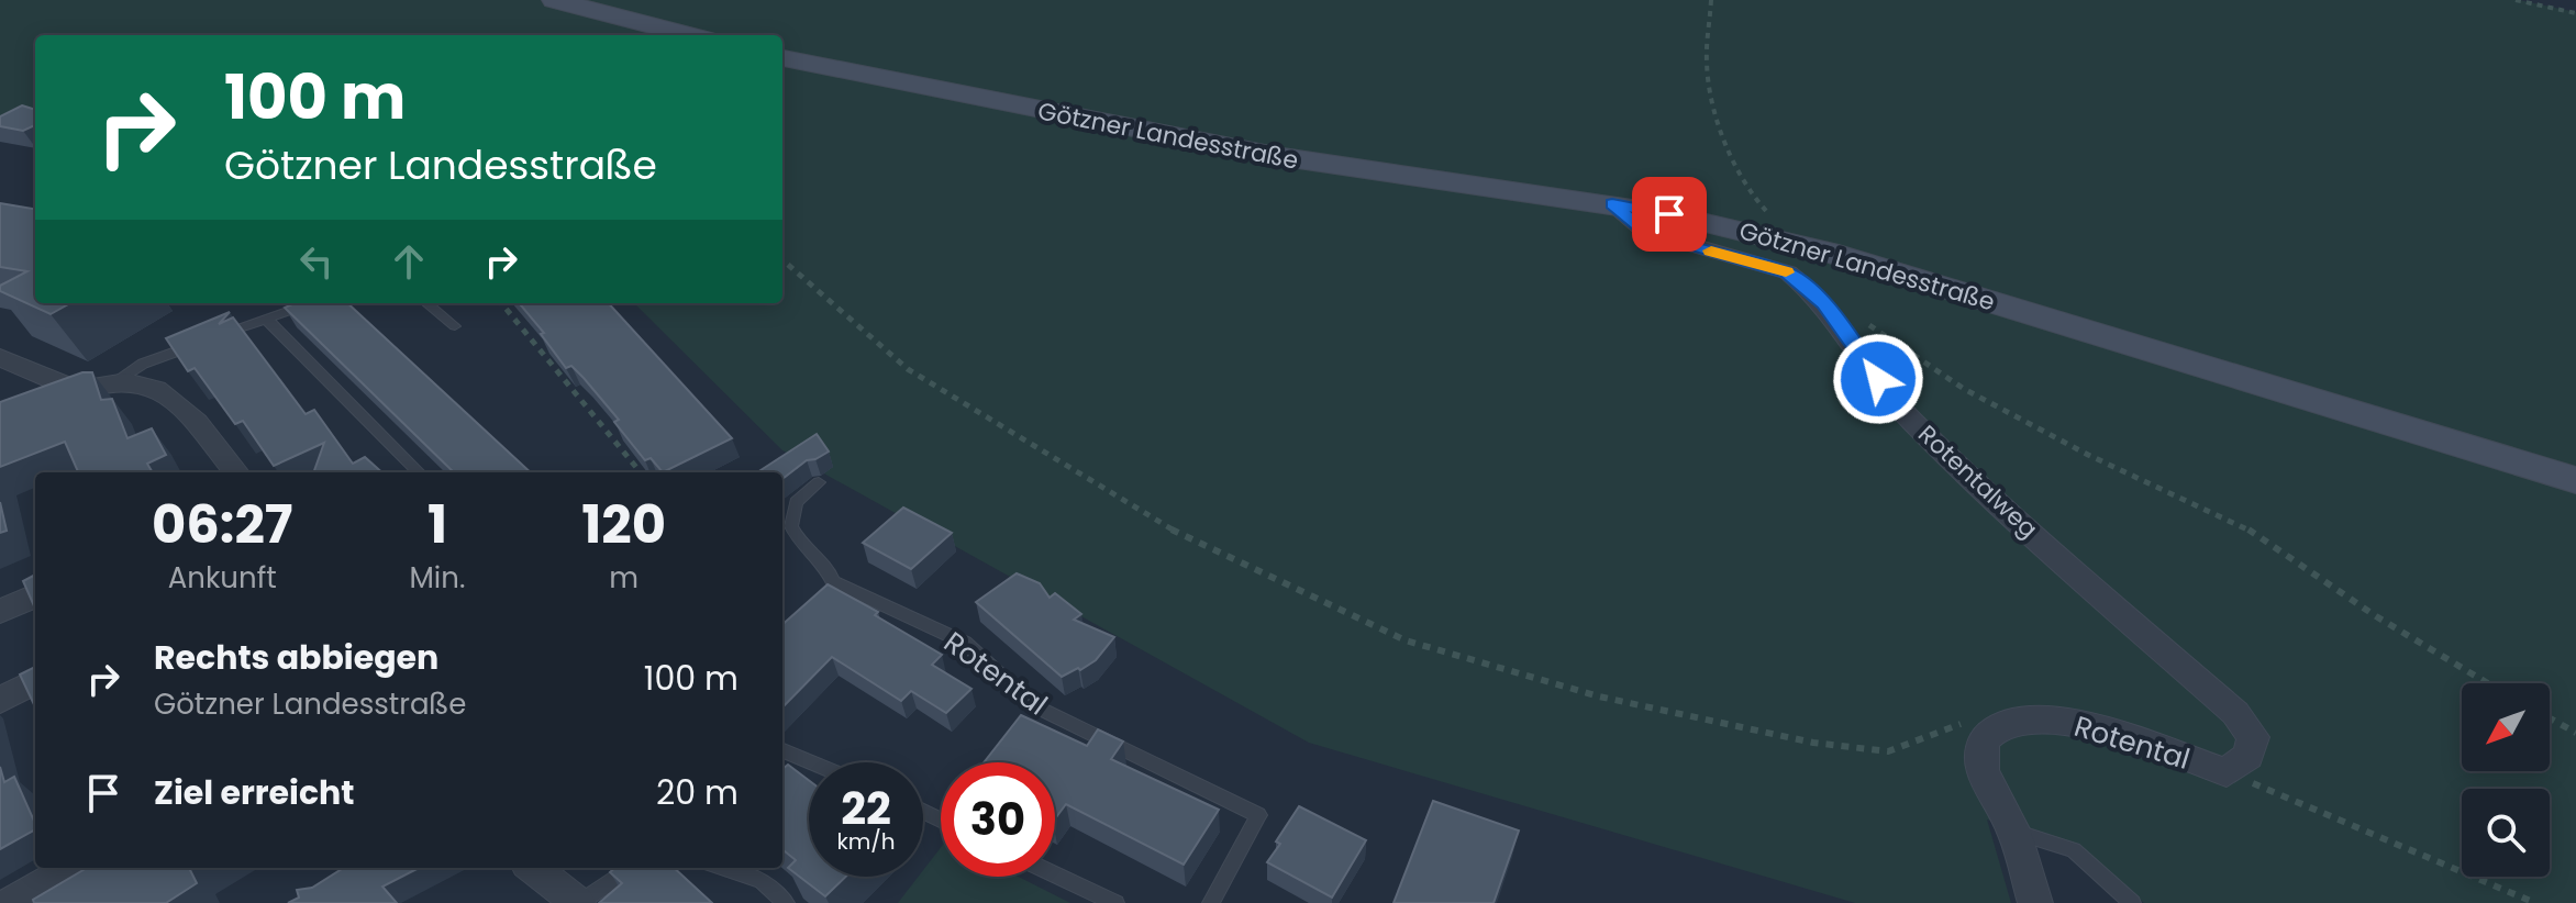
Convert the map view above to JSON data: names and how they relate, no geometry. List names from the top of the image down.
{
  "streets": {
    "main road": ["Götzner Landesstraße"],
    "street": ["Rotentalweg", "Rotental"]
  },
  "crossings": [
    ["Götzner Landesstraße", "Rotentalweg"],
    ["Rotentalweg", "Rotental"]
  ],
  "north": "bottom left",
  "page": {
    "turn": ["100 m", "Götzner Landesstraße"],
    "eta": [
      "06:27",
      "Ankunft",
      "1",
      "Min.",
      "120",
      "m"
    ],
    "list": [
      {
        "name": "Rechts abbiegen",
        "note": "Götzner Landesstraße",
        "value": "100 m"
      },
      {
        "name": "Ziel erreicht",
        "value": "20 m"
      }
    ],
    "speed": "22 km/h",
    "limit": "30"
  }
}
